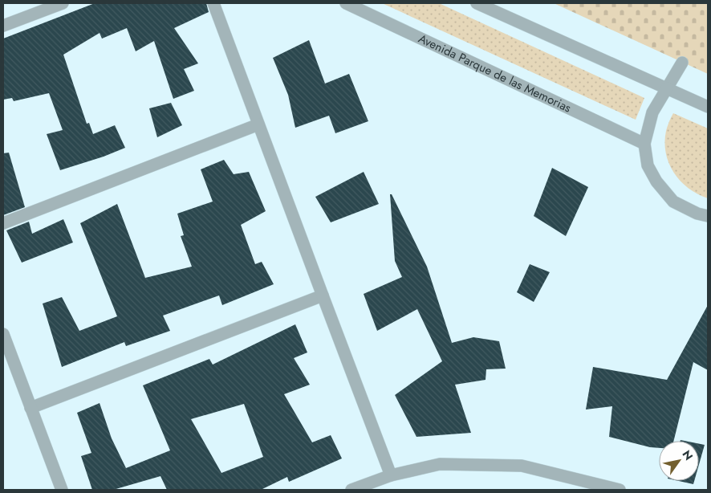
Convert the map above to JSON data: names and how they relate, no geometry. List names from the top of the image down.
{
  "streets": {
    "street": ["Avenida Parque de las Memorias"]
  },
  "north": "top right"
}
